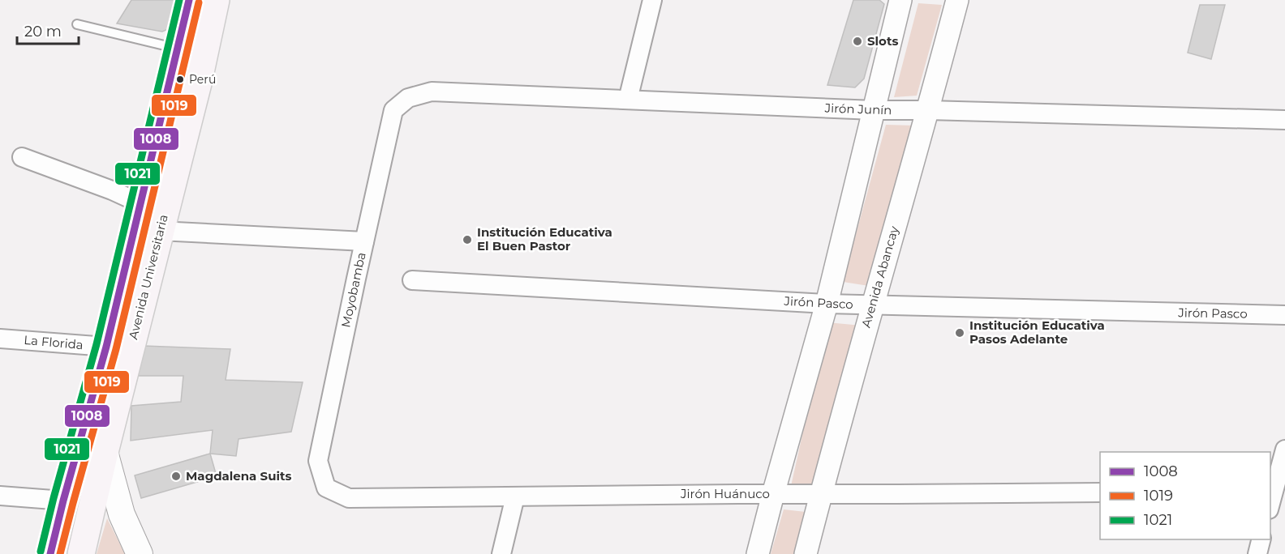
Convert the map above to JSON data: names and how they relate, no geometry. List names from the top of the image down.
{
  "streets": {
    "main road": ["Avenida Universitaria"],
    "street": [
      "Jirón Junín",
      "Avenida Abancay",
      "Moyobamba",
      "Jirón Pasco",
      "La Florida",
      "Jirón Huánuco"
    ]
  },
  "crossings": [
    ["Jirón Junín", "Avenida Abancay"],
    ["Jirón Junín", "Moyobamba"],
    ["Avenida Universitaria", "La Florida"],
    ["Avenida Abancay", "Jirón Pasco"],
    ["Avenida Abancay", "Jirón Huánuco"],
    ["Moyobamba", "Jirón Huánuco"]
  ],
  "places": [
    "Slots",
    "Perú",
    "Institución Educativa El Buen Pastor",
    "Institución Educativa Pasos Adelante",
    "Magdalena Suits"
  ],
  "lines": ["transit line 1008", "transit line 1021", "transit line 1019"],
  "legend": ["1008", "1019", "1021"],
  "scale_bar": "20 m"
}
